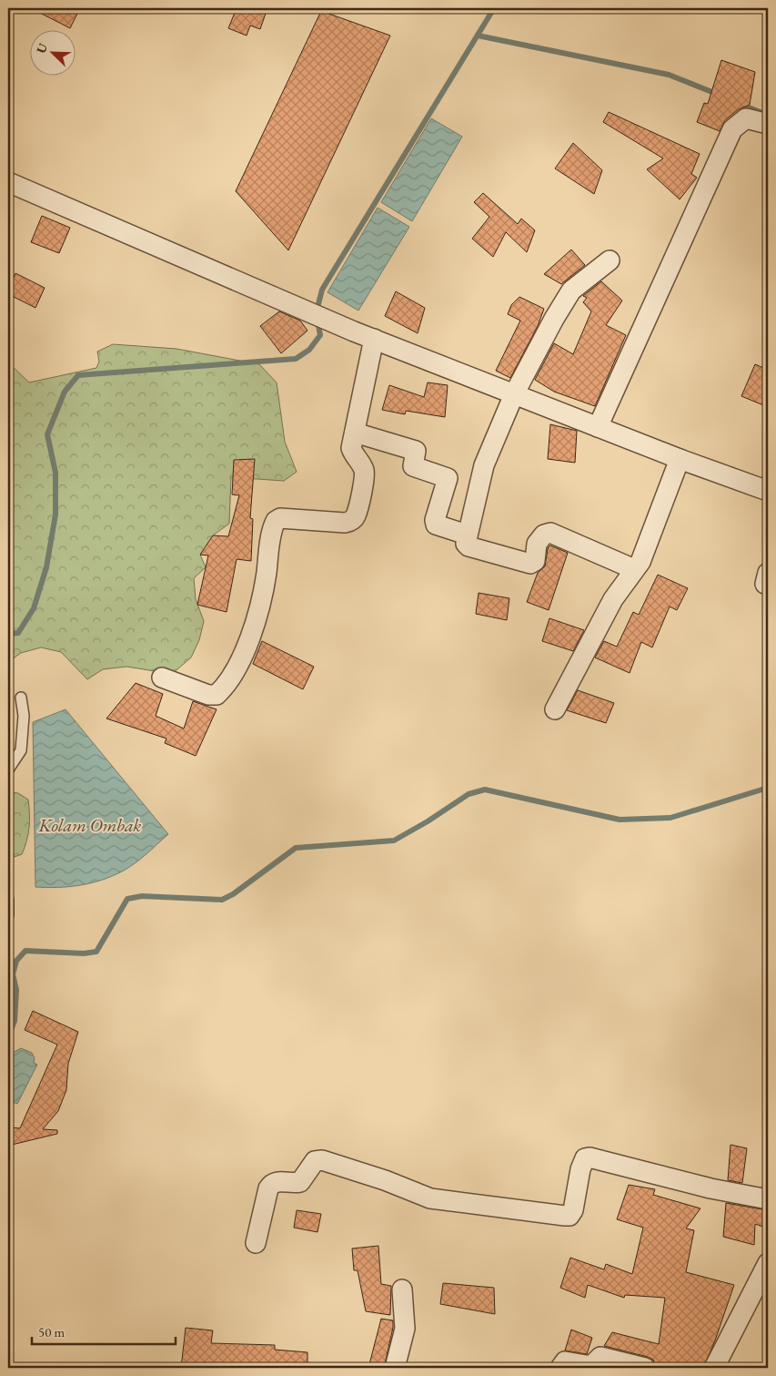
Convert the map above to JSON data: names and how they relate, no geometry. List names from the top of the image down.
{
  "water": ["Kolam Ombak"],
  "scale_bar": "50 m",
  "north": "top left"
}
